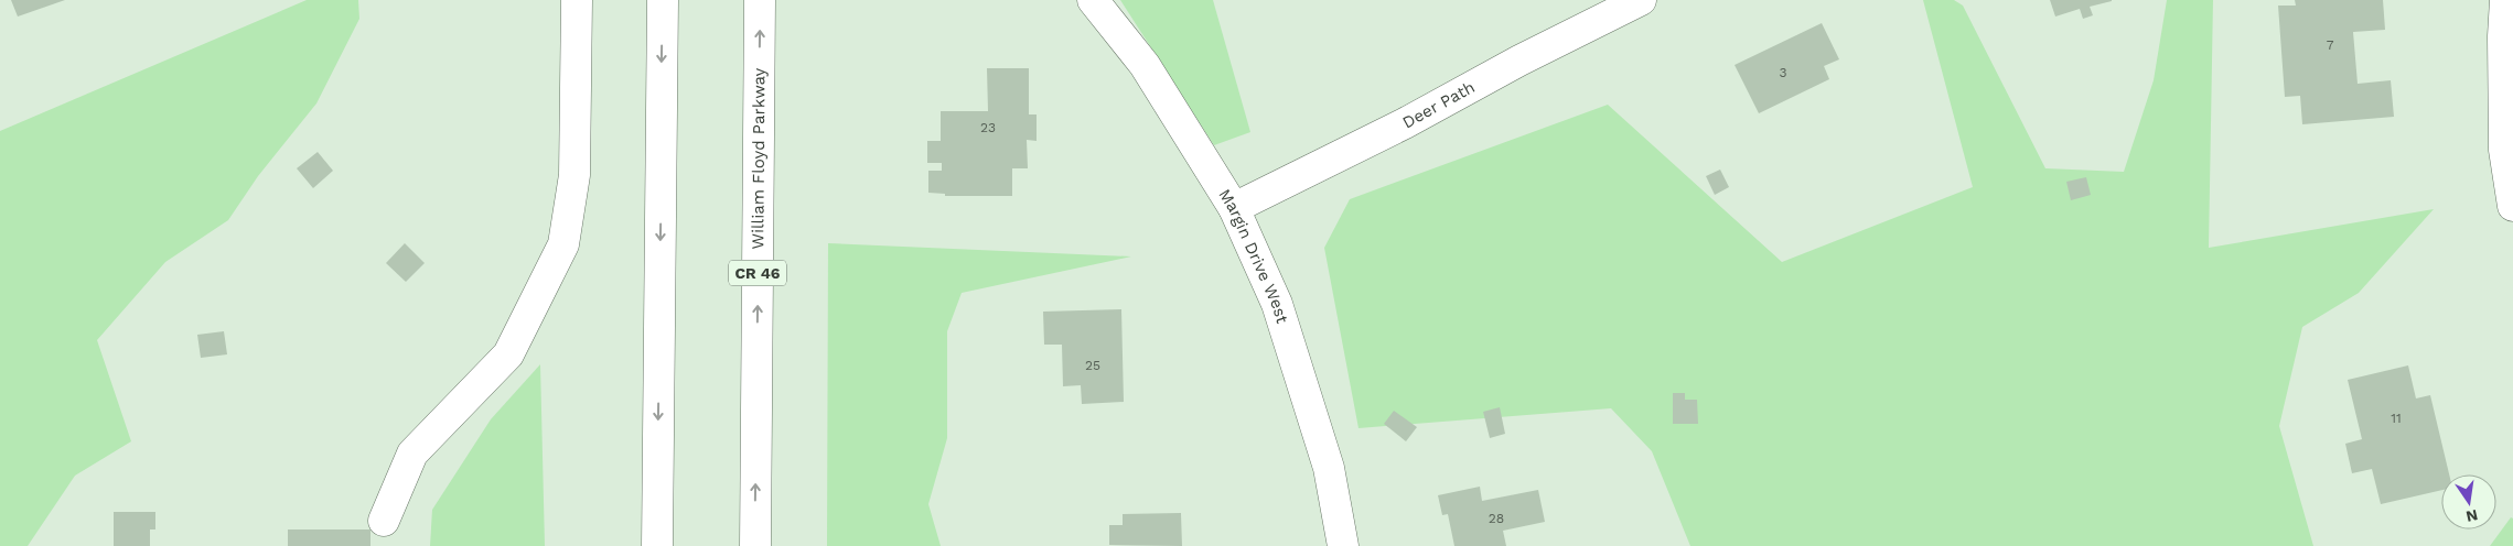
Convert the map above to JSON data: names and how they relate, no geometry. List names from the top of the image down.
{
  "streets": {
    "main road": [
      "Deer Path",
      "William Floyd Parkway",
      "Margin Drive West",
      "CR 46"
    ]
  },
  "crossings": [
    ["Deer Path", "Margin Drive West"]
  ],
  "house_numbers": [
    "7",
    "3",
    "23",
    "25",
    "11",
    "28"
  ],
  "north": "bottom"
}
